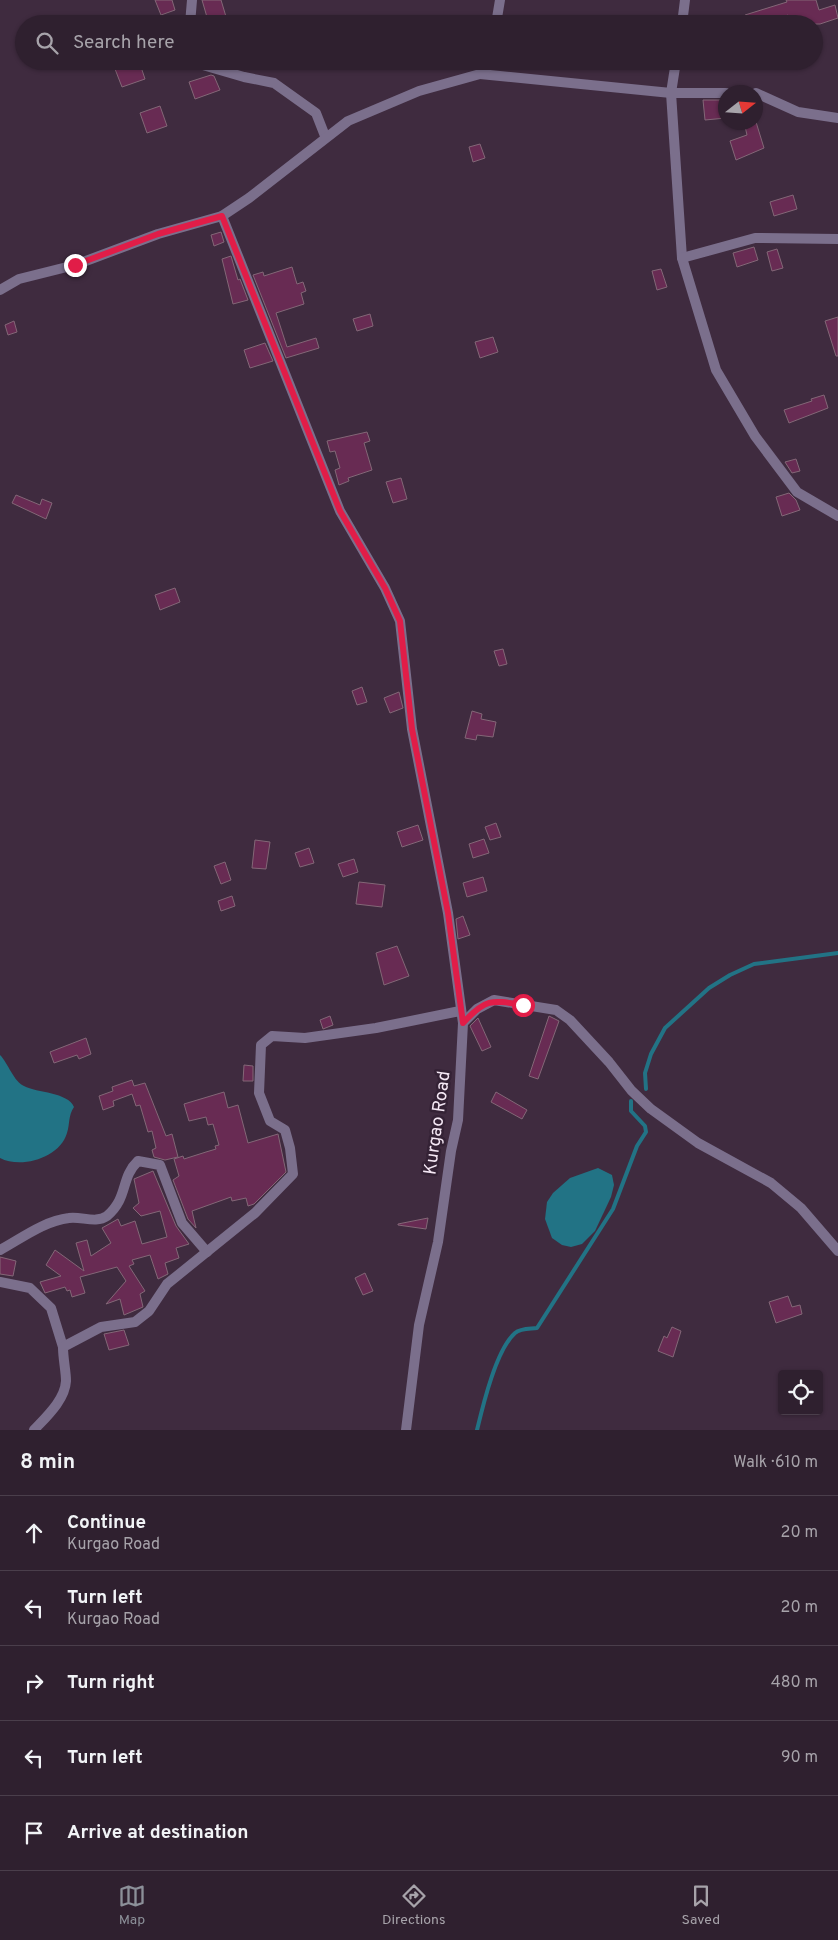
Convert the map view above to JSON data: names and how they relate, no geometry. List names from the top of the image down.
{
  "streets": {
    "street": ["Kurgao Road"]
  },
  "north": "right",
  "page": {
    "search": "Search here",
    "heading": ["8 min", "Walk · 610 m"],
    "list": [
      ["Continue", "Kurgao Road", "20 m"],
      ["Turn left", "Kurgao Road", "20 m"],
      ["Turn right", "480 m"],
      ["Turn left", "90 m"],
      "Arrive at destination"
    ],
    "nav": ["Map", "Directions", "Saved"]
  }
}
